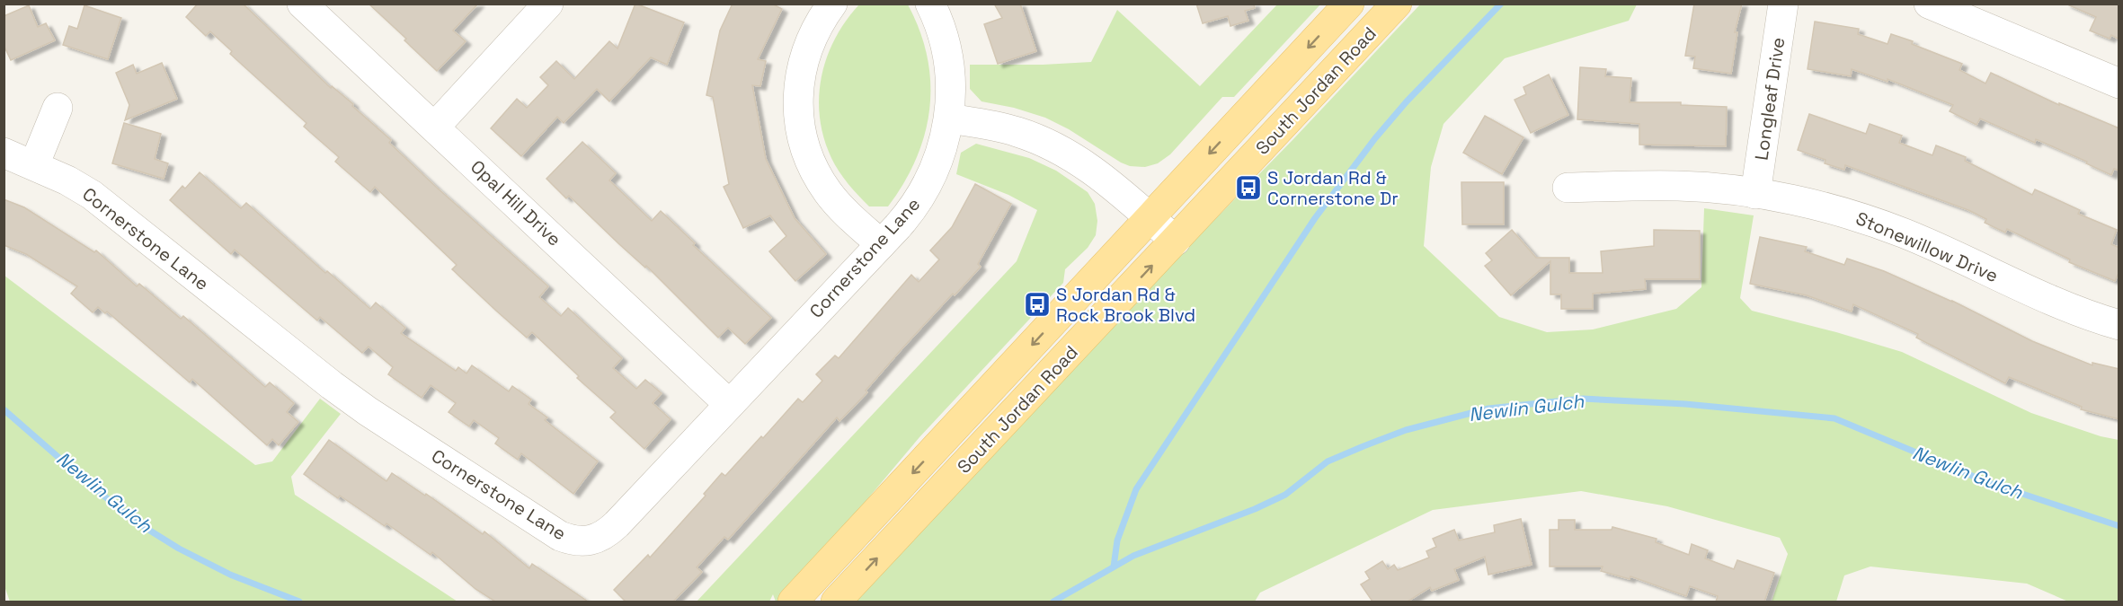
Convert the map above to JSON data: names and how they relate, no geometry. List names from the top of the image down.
{
  "streets": {
    "main road": ["South Jordan Road"],
    "street": [
      "Longleaf Drive",
      "Opal Hill Drive",
      "Cornerstone Lane",
      "Stonewillow Drive"
    ]
  },
  "crossings": [
    ["Longleaf Drive", "Stonewillow Drive"],
    ["Opal Hill Drive", "Cornerstone Lane"]
  ],
  "water": ["Newlin Gulch"],
  "places": {
    "bus stop": ["S Jordan Rd & Cornerstone Dr", "S Jordan Rd & Rock Brook Blvd"]
  }
}
